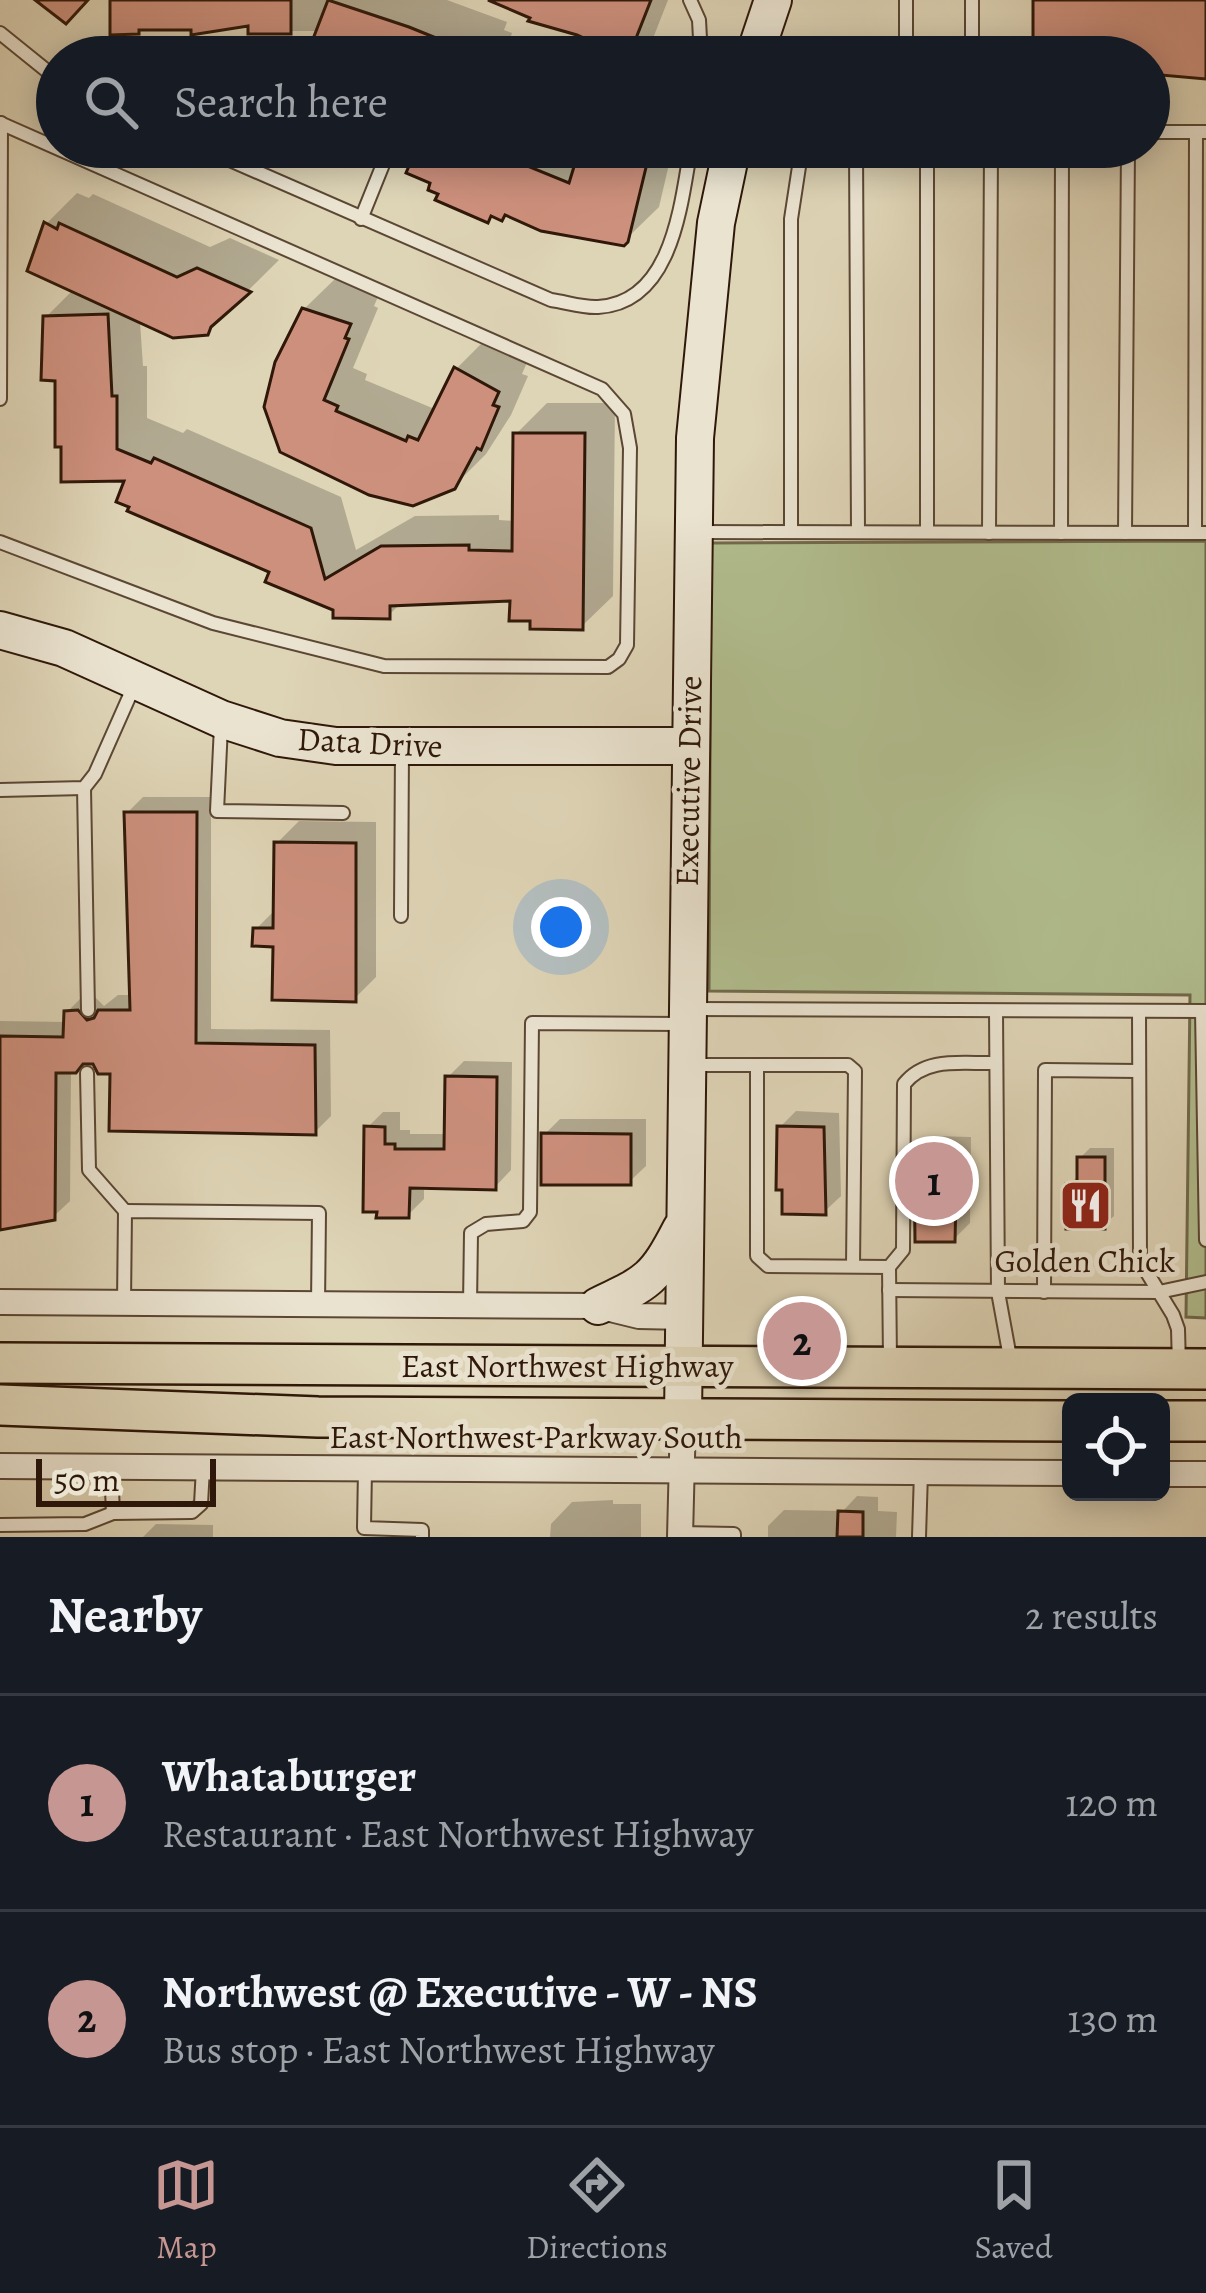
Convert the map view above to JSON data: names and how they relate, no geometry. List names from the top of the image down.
{
  "streets": {
    "main road": ["East Northwest Highway"],
    "street": ["Data Drive", "Executive Drive", "East Northwest Parkway South"]
  },
  "crossings": [
    ["Data Drive", "Executive Drive"],
    ["Executive Drive", "East Northwest Highway"]
  ],
  "places": {
    "restaurant": ["Golden Chick"]
  },
  "scale_bar": "50 m",
  "page": {
    "search": "Search here",
    "pins": ["1", "2"],
    "scale": "50 m",
    "heading": ["Nearby", "2 results"],
    "list": [
      {
        "mark": "1",
        "name": "Whataburger",
        "note": "Restaurant · East Northwest Highway",
        "value": "120 m"
      },
      {
        "mark": "2",
        "name": "Northwest @ Executive - W - NS",
        "note": "Bus stop · East Northwest Highway",
        "value": "130 m"
      }
    ],
    "nav": ["Map", "Directions", "Saved"]
  }
}
